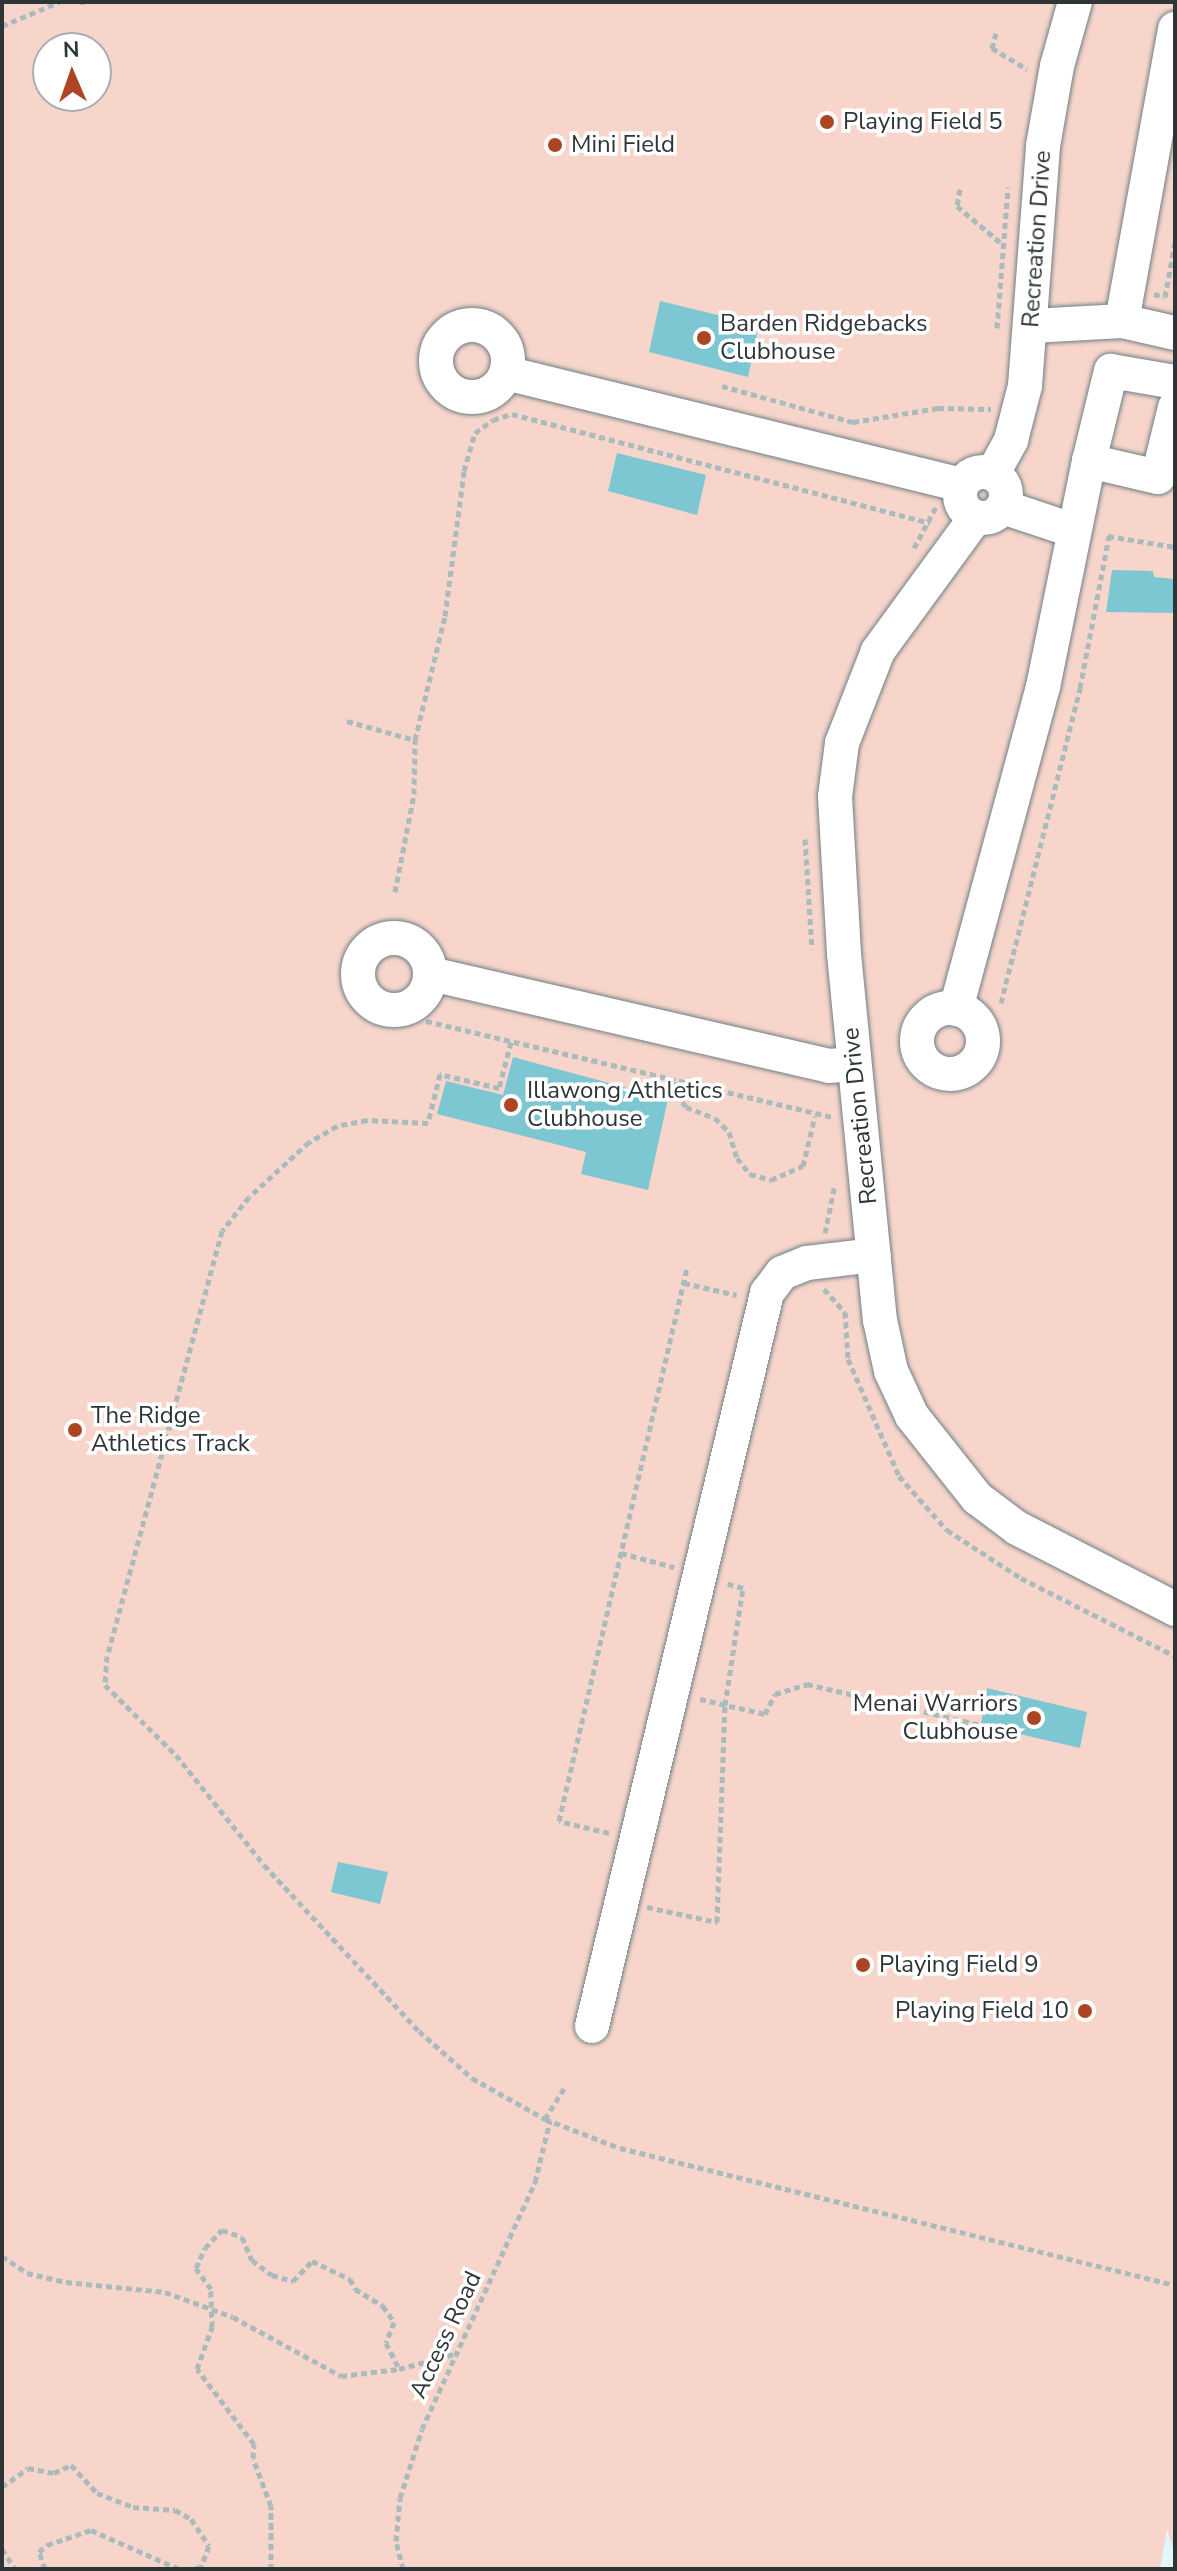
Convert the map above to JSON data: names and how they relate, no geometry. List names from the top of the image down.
{
  "streets": {
    "street": ["Recreation Drive"],
    "path": ["Access Road"]
  },
  "places": [
    "Playing Field 5",
    "Mini Field",
    "Barden Ridgebacks Clubhouse",
    "Illawong Athletics Clubhouse",
    "The Ridge Athletics Track",
    "Menai Warriors Clubhouse",
    "Playing Field 9",
    "Playing Field 10"
  ],
  "north": "top"
}
